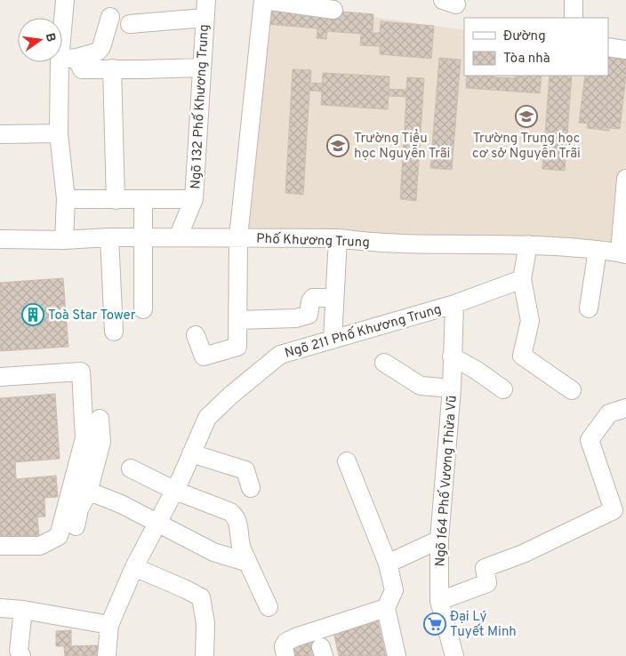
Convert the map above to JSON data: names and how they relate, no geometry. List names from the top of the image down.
{
  "streets": {
    "street": [
      "Ngõ 132 Phố Khương Trung",
      "Phố Khương Trung",
      "Ngõ 211 Phố Khương Trung",
      "Ngõ 164 Phố Vương Thừa Vũ"
    ]
  },
  "crossings": [
    ["Ngõ 132 Phố Khương Trung", "Phố Khương Trung"],
    ["Ngõ 211 Phố Khương Trung", "Ngõ 164 Phố Vương Thừa Vũ"]
  ],
  "places": {
    "school or university": ["Trường Trung học cơ sở Nguyễn Trãi", "Trường Tiểu học Nguyễn Trãi"],
    "building": ["Toà Star Tower"],
    "supermarket": ["Đại Lý Tuyết Minh"]
  },
  "legend": ["Đường", "Tòa nhà"],
  "north": "right"
}
